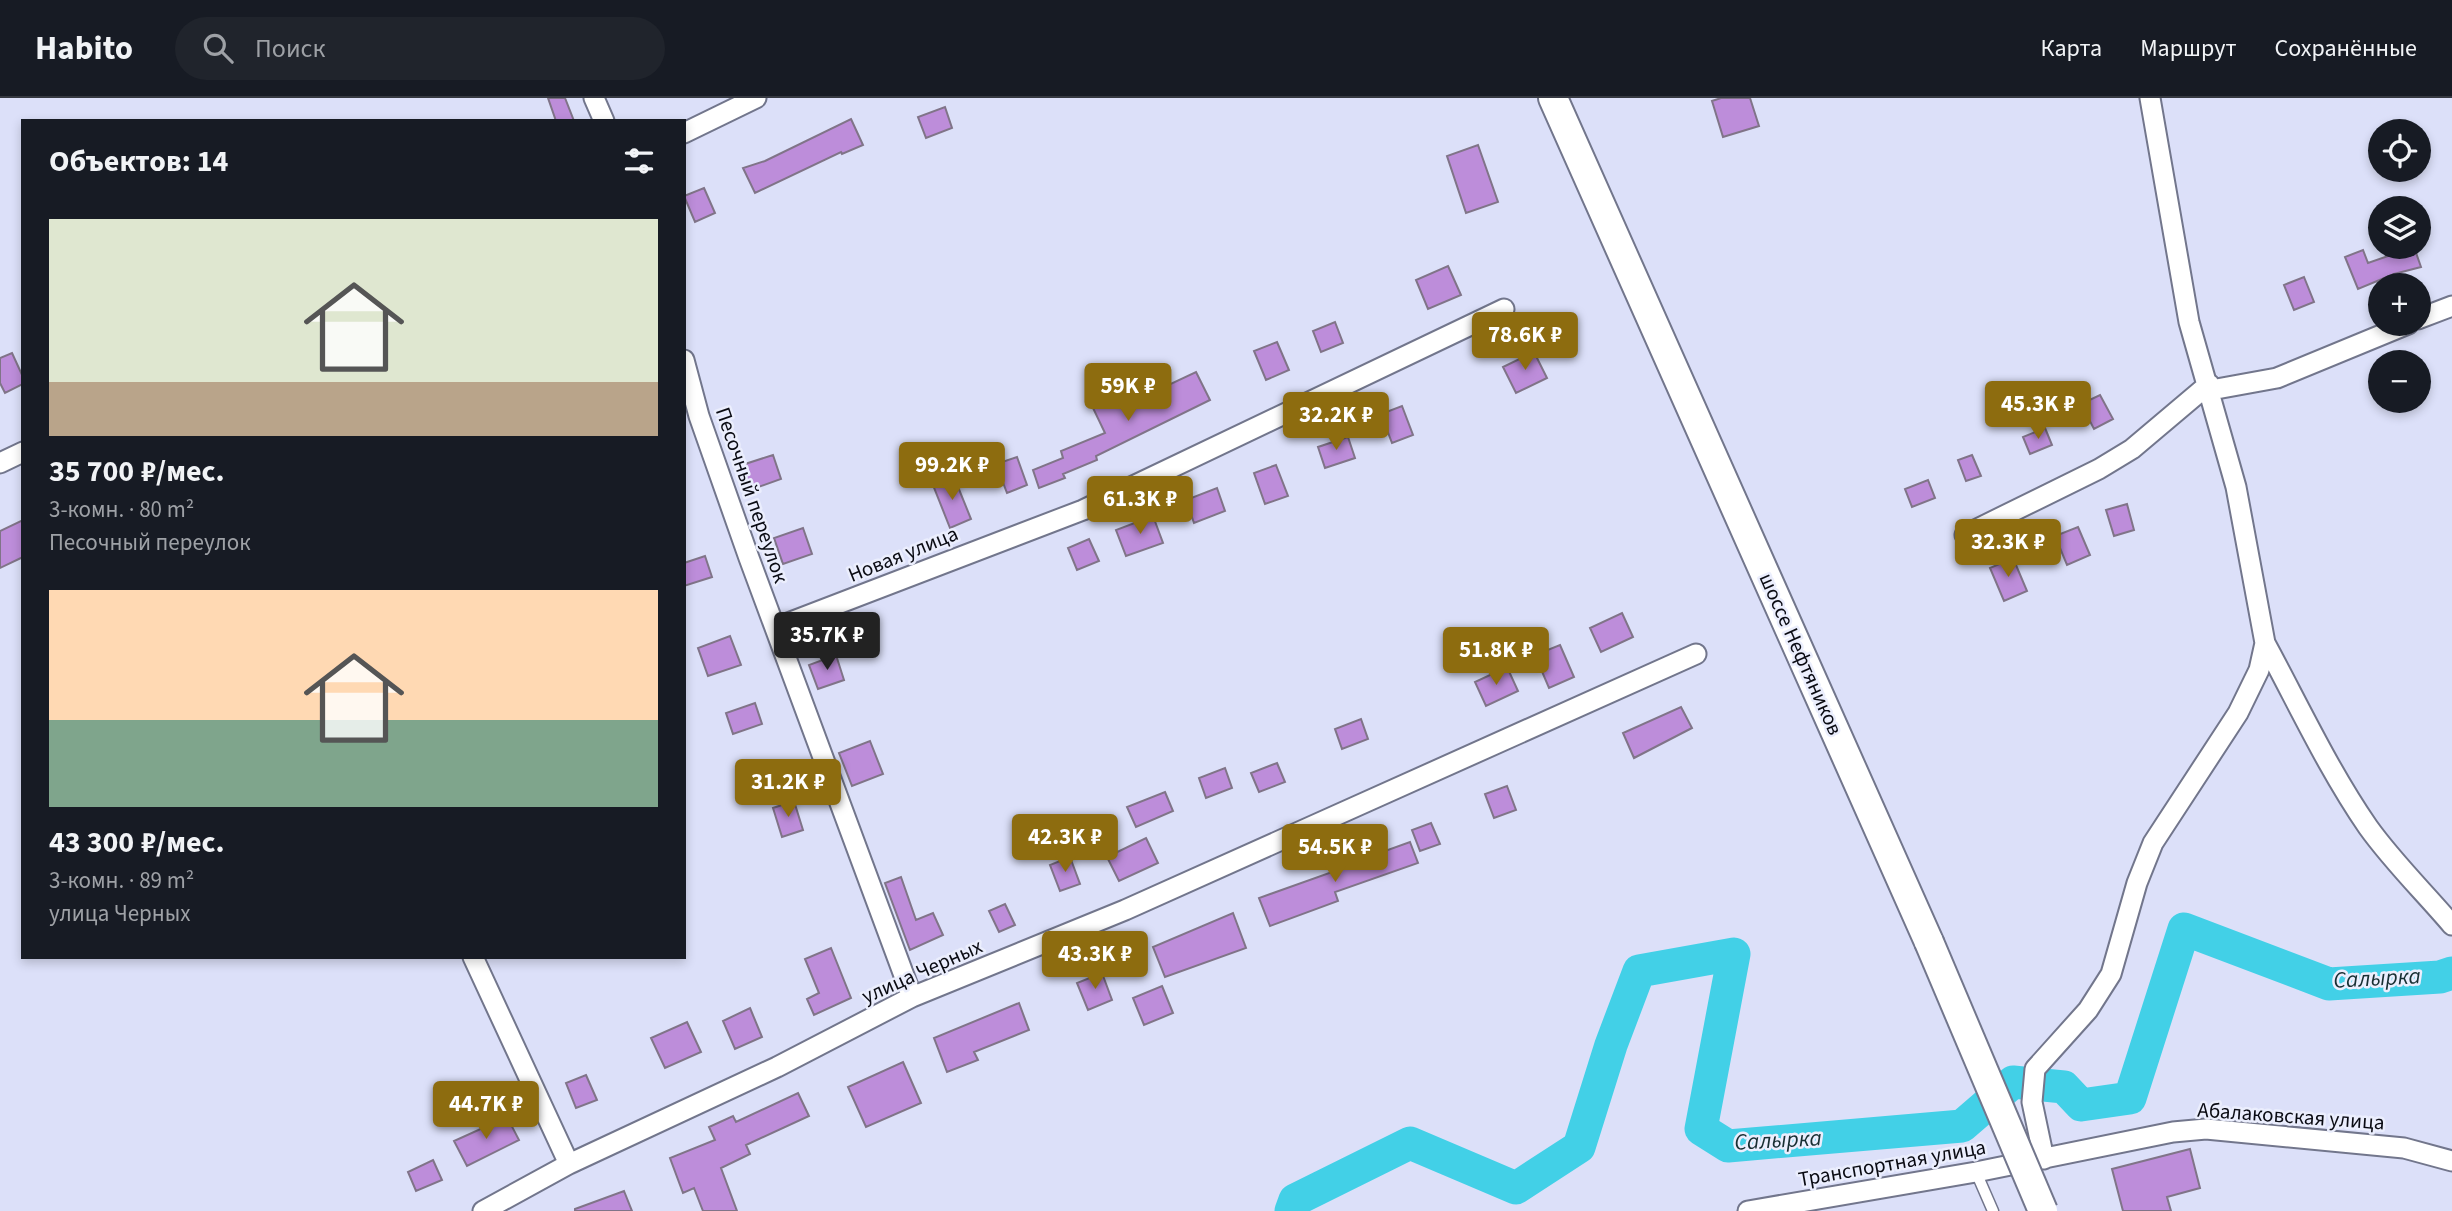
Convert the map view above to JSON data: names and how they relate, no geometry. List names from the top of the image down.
{
  "streets": {
    "main road": ["шоссе Нефтяников"],
    "street": [
      "Песочный переулок",
      "Новая улица",
      "улица Черных",
      "Абалаковская улица",
      "Транспортная улица"
    ]
  },
  "crossings": [
    ["Песочный переулок", "Новая улица"],
    ["Песочный переулок", "улица Черных"],
    ["Абалаковская улица", "Транспортная улица"]
  ],
  "water": ["Салырка"],
  "page": {
    "header": "Habito",
    "search": "Поиск",
    "nav": ["Карта", "Маршрут", "Сохранённые"],
    "map_buttons": ["+", "−"],
    "heading": "Объектов: 14",
    "list": [
      {
        "name": "35 700 ₽/мес.",
        "note": "3-комн. · 80 m² · Песочный переулок"
      },
      {
        "name": "43 300 ₽/мес.",
        "note": "3-комн. · 89 m² · улица Черных"
      }
    ],
    "price": [
      "78.6K ₽",
      "59K ₽",
      "45.3K ₽",
      "32.2K ₽",
      "99.2K ₽",
      "61.3K ₽",
      "32.3K ₽",
      "35.7K ₽",
      "51.8K ₽",
      "31.2K ₽",
      "42.3K ₽",
      "54.5K ₽",
      "43.3K ₽",
      "44.7K ₽"
    ]
  }
}
